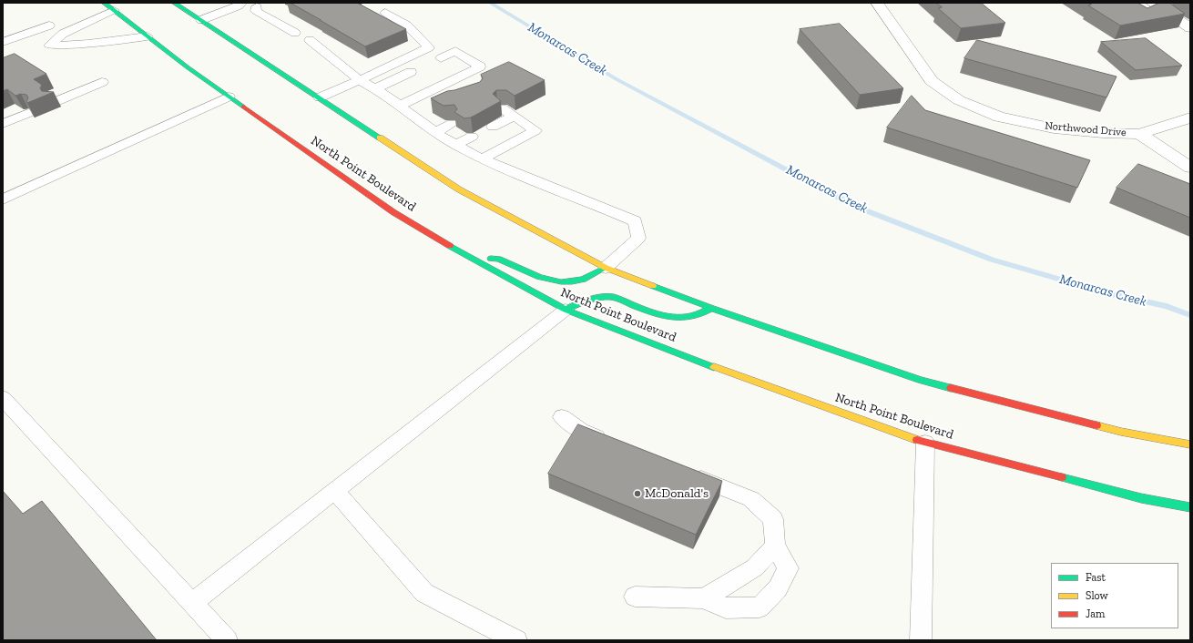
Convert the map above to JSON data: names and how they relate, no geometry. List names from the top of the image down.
{
  "streets": {
    "main road": ["North Point Boulevard"],
    "street": ["Northwood Drive"]
  },
  "water": ["Monarcas Creek"],
  "places": ["McDonald's"],
  "legend": ["Fast", "Slow", "Jam"]
}
